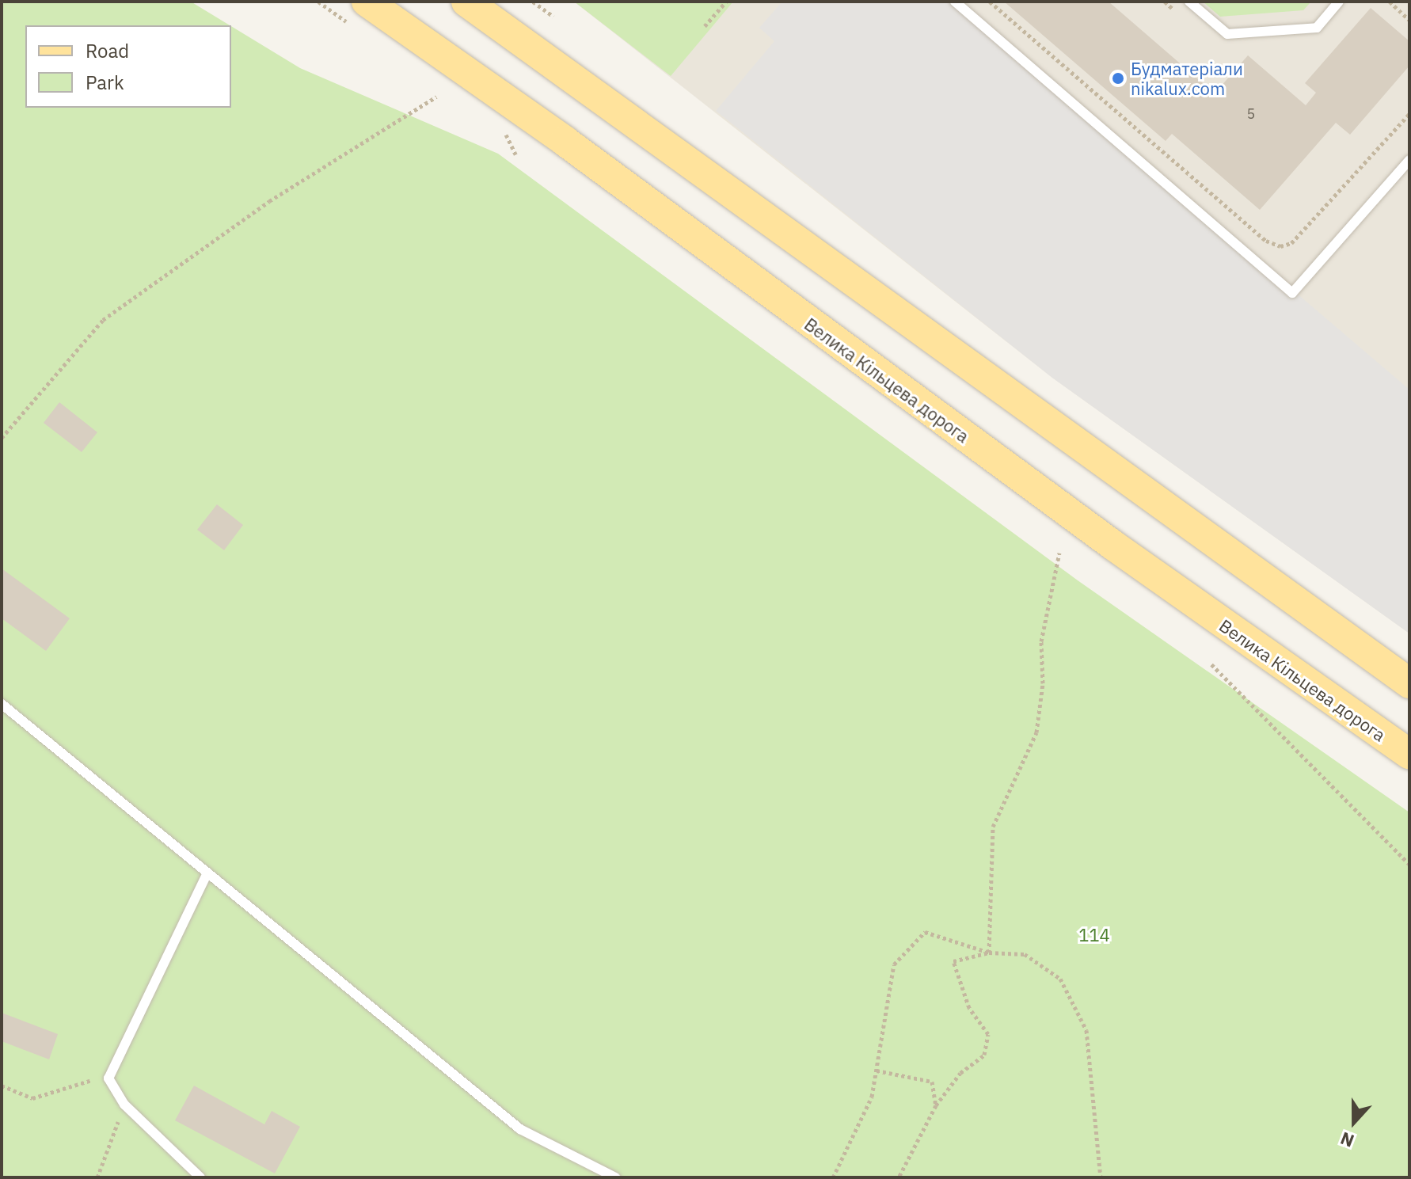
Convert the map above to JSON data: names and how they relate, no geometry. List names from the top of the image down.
{
  "streets": {
    "main road": ["Велика Кільцева дорога"]
  },
  "parks": ["114"],
  "places": ["Будматеріали nikalux.com"],
  "house_numbers": ["5"],
  "legend": ["Road", "Park"],
  "north": "bottom"
}
